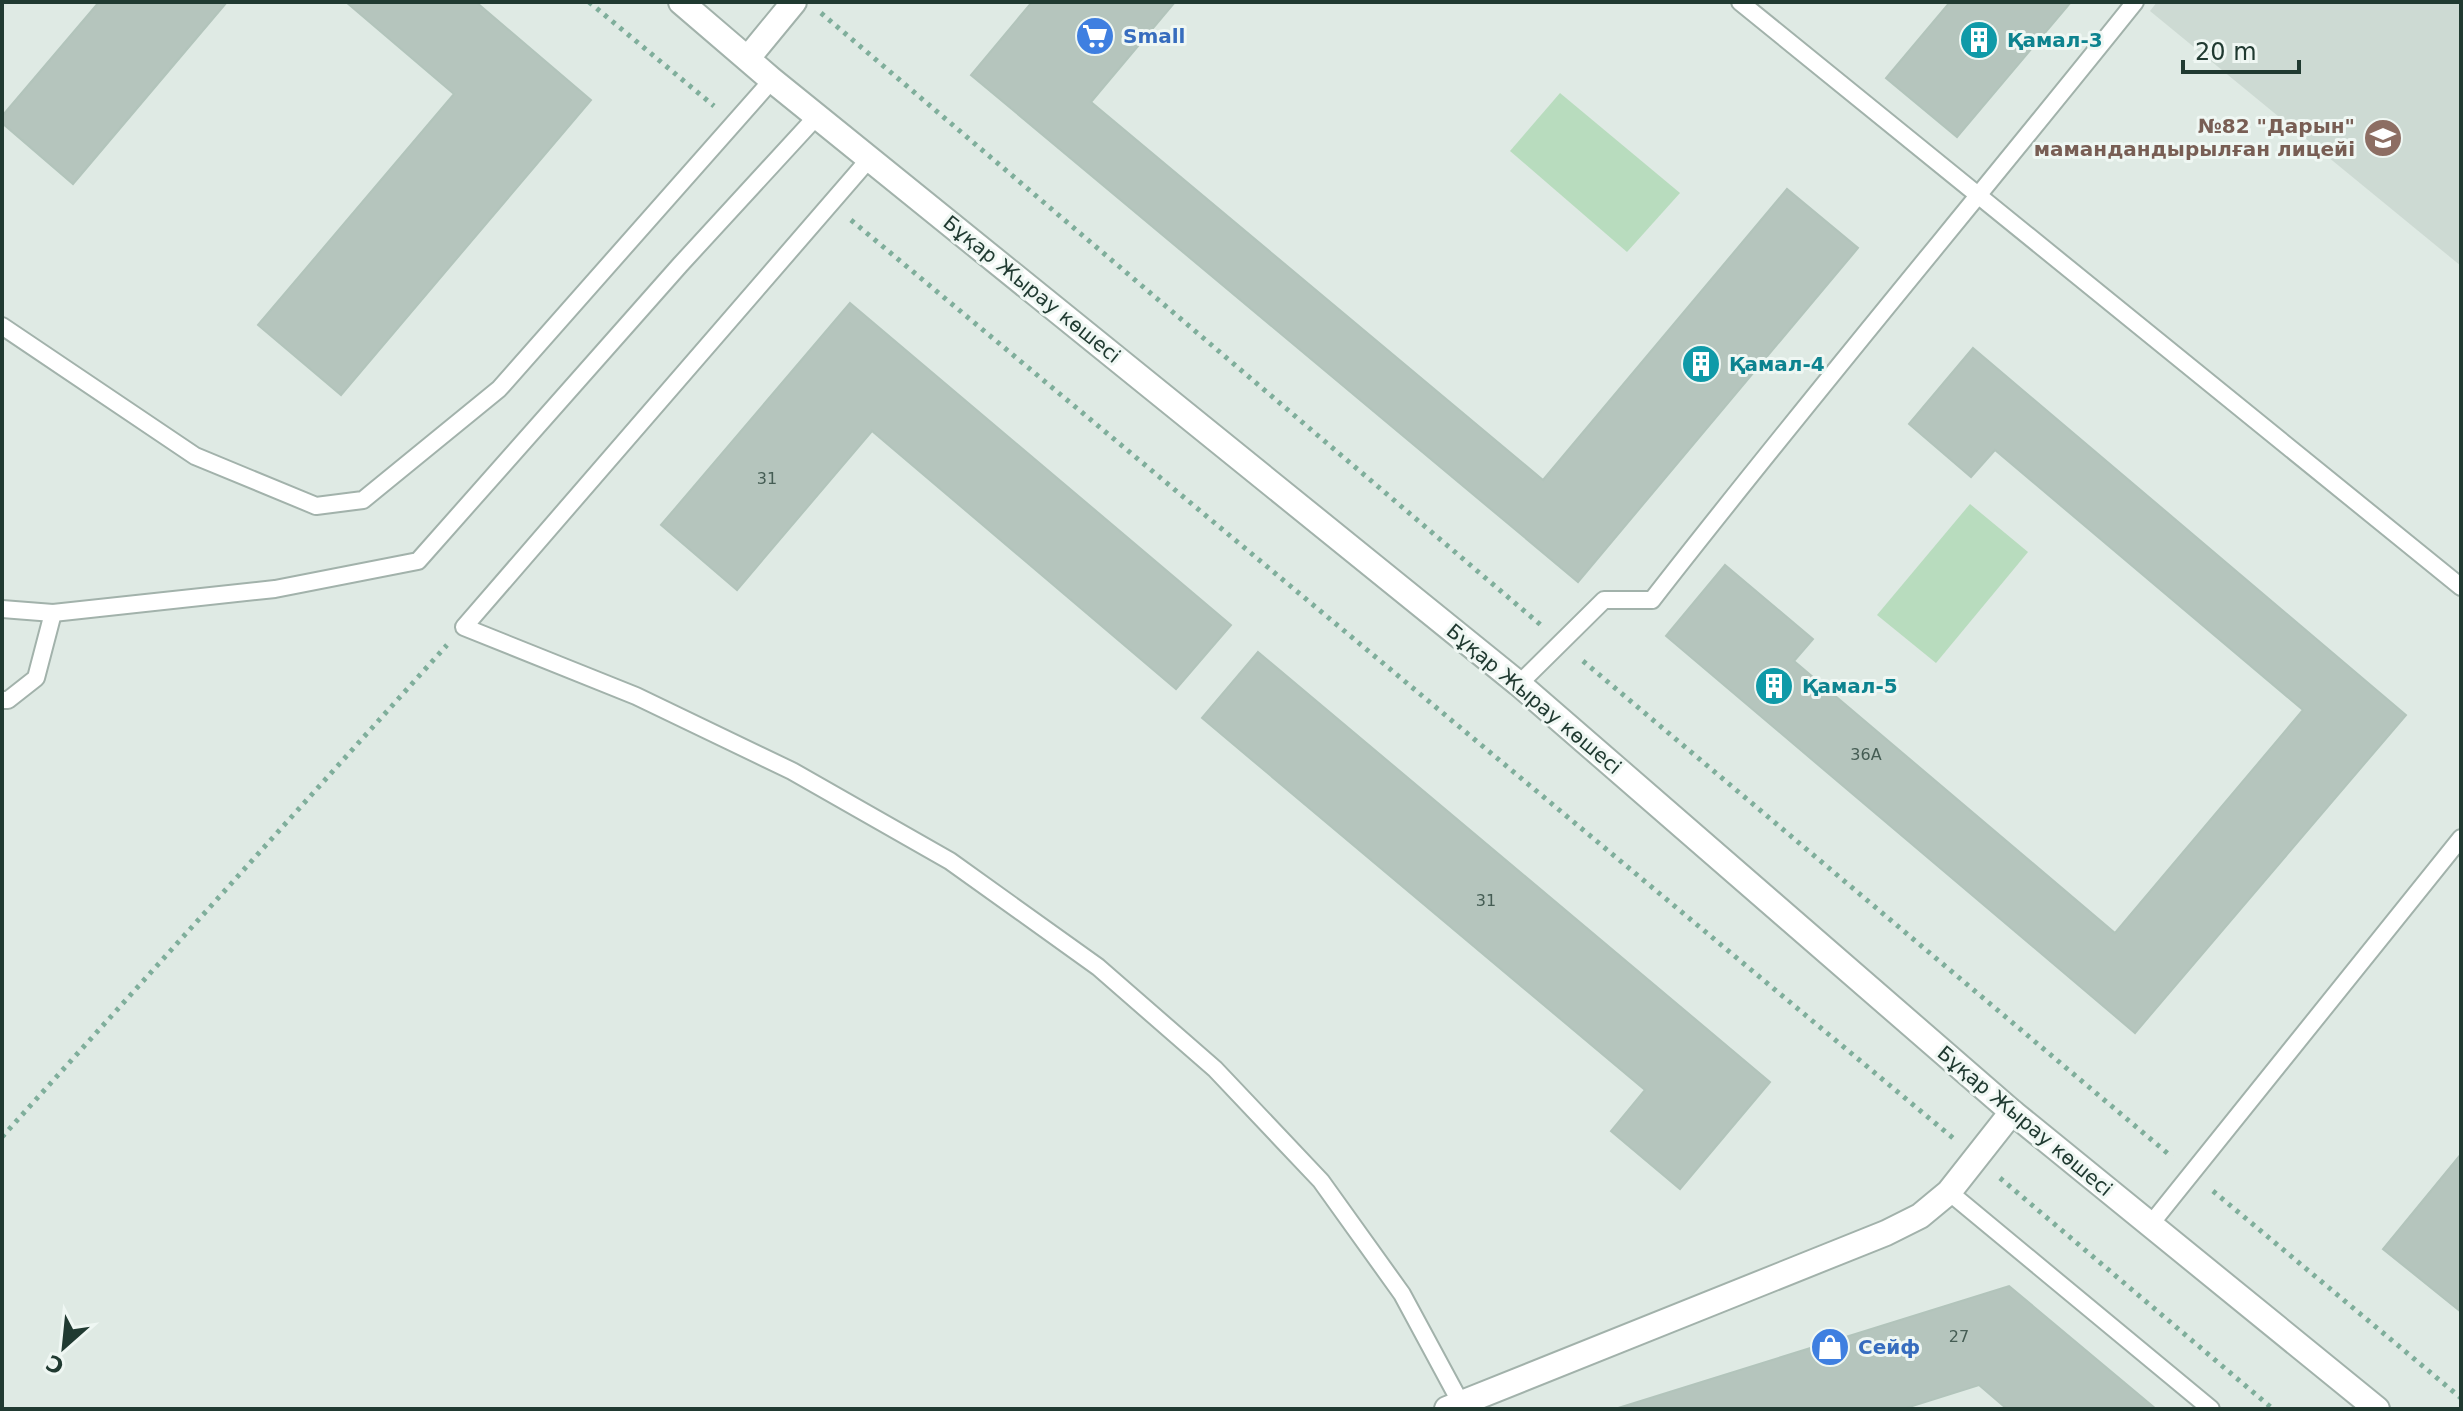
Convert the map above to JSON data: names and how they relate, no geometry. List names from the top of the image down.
{
  "streets": {
    "street": ["Бұқар Жырау көшесі"]
  },
  "places": {
    "supermarket": ["Small"],
    "building": ["Қамал-3", "Қамал-4", "Қамал-5"],
    "school or university": ["№82 \"Дарын\" мамандандырылған лицейі"],
    "shop": ["Сейф"]
  },
  "house_numbers": [
    "31",
    "36А",
    "31",
    "27"
  ],
  "scale_bar": "20 m",
  "north": "bottom left"
}
